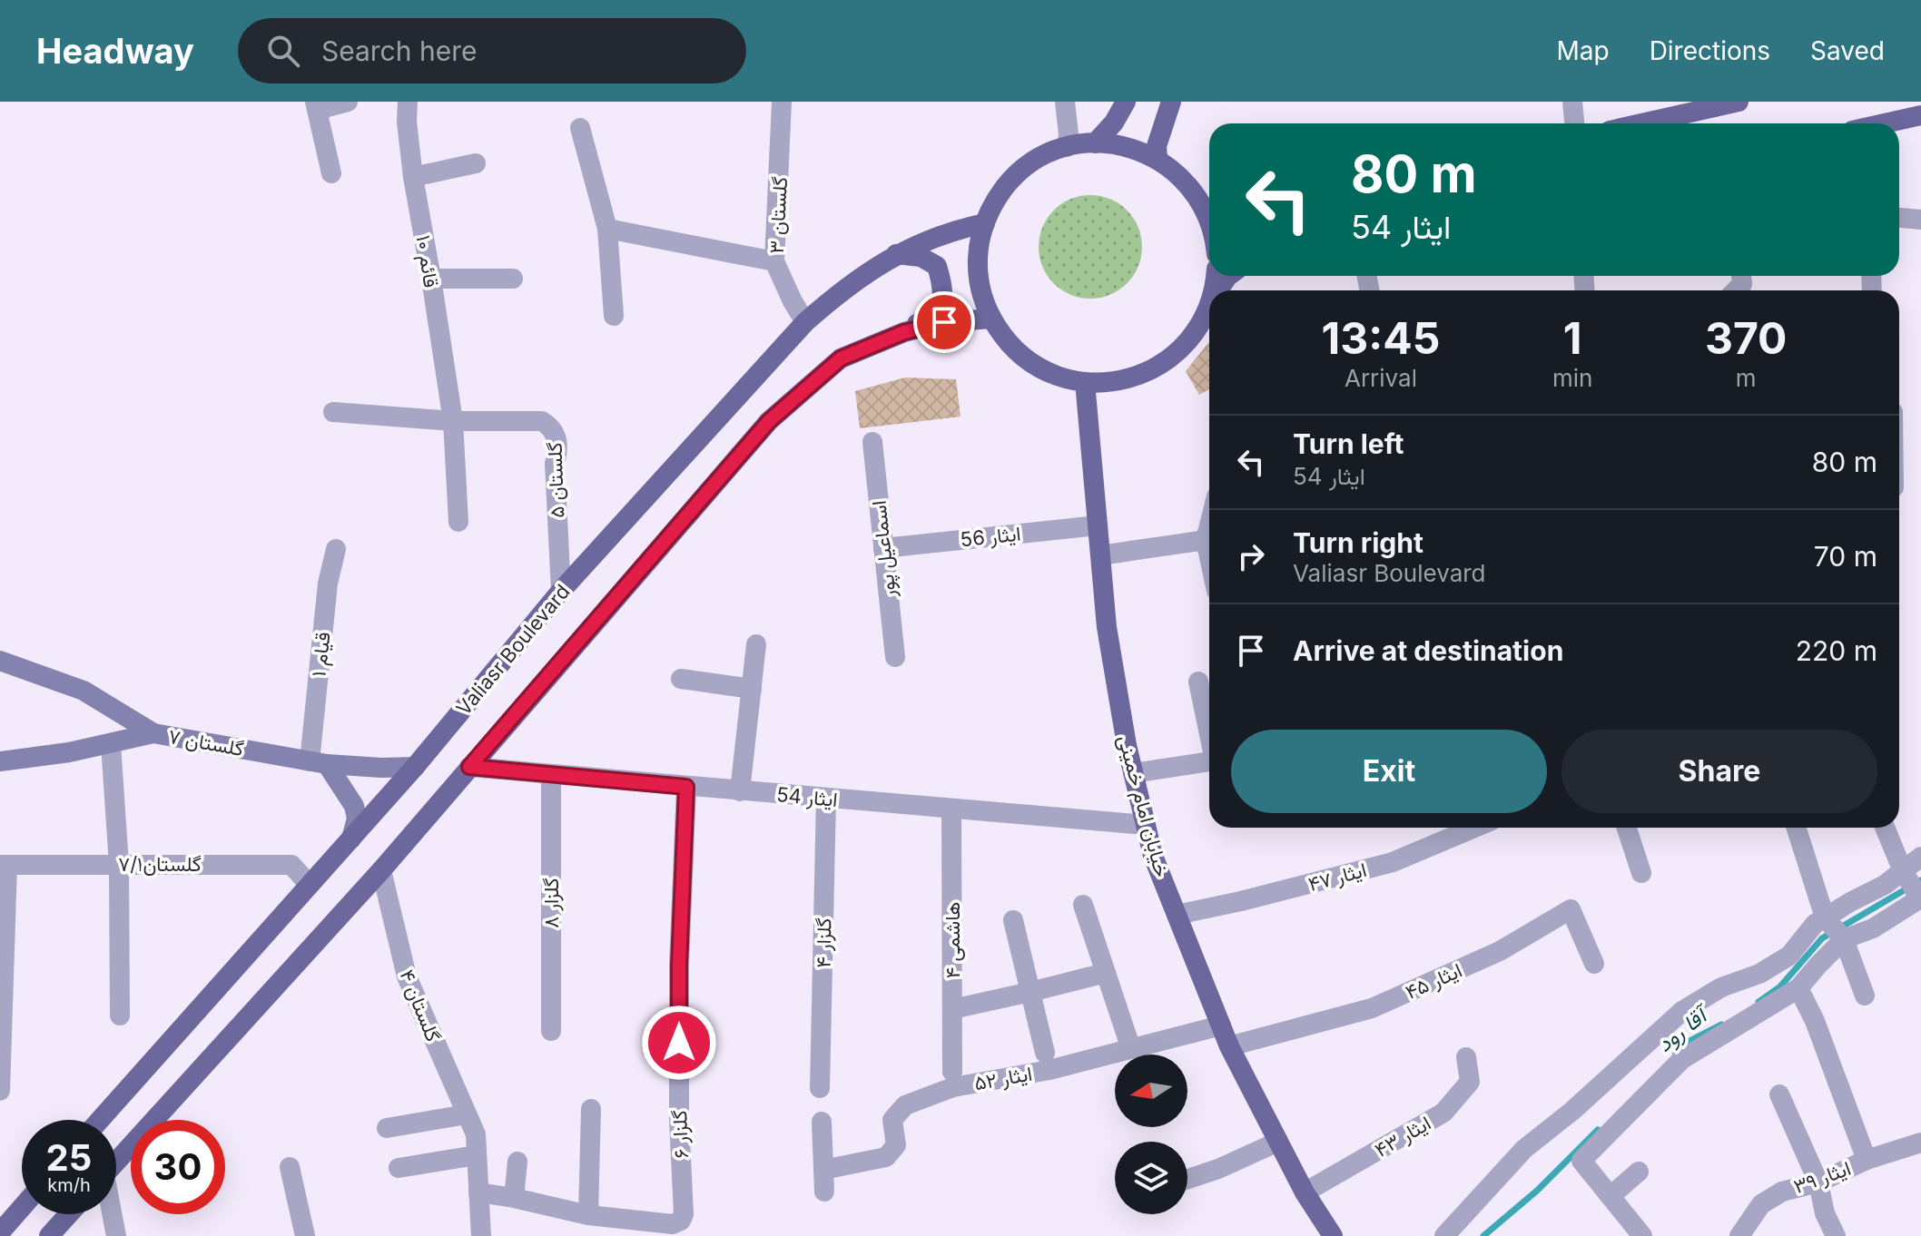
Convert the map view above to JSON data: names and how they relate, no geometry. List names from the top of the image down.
{
  "streets": {
    "main road": ["Valiasr Boulevard", "گلستان ۷", "خیابان امام خمینی"],
    "street": [
      "گلستان ۳",
      "قائم ۱۰",
      "گلستان ۵",
      "ایثار 56",
      "اسماعیل پور",
      "قیام ۱",
      "ایثار 54",
      "گلستان۷/۱",
      "ایثار ۴۷",
      "گلزار ۸",
      "هاشمی ۴",
      "گلزار ۴",
      "ایثار ۴۵",
      "گلستان ۴",
      "ایثار ۵۲",
      "گلزار ۶",
      "ایثار ۴۳",
      "ایثار ۳۹"
    ]
  },
  "crossings": [
    ["گلستان ۳", "Valiasr Boulevard"],
    ["قائم ۱۰", "گلستان ۵"],
    ["گلستان ۵", "Valiasr Boulevard"],
    ["ایثار 56", "اسماعیل پور"],
    ["ایثار 56", "خیابان امام خمینی"],
    ["Valiasr Boulevard", "گلستان ۷"],
    ["Valiasr Boulevard", "گلستان۷/۱"],
    ["قیام ۱", "گلستان ۷"],
    ["ایثار 54", "خیابان امام خمینی"],
    ["ایثار 54", "گلزار ۸"],
    ["ایثار 54", "هاشمی ۴"],
    ["ایثار 54", "گلزار ۴"],
    ["ایثار 54", "گلزار ۶"],
    ["خیابان امام خمینی", "ایثار ۴۷"],
    ["خیابان امام خمینی", "ایثار ۴۵"],
    ["خیابان امام خمینی", "ایثار ۵۲"],
    ["خیابان امام خمینی", "ایثار ۴۳"]
  ],
  "water": ["آقا رود"],
  "north": "left",
  "page": {
    "header": "Headway",
    "search": "Search here",
    "nav": ["Map", "Directions", "Saved"],
    "turn": ["80 m", "ایثار 54"],
    "eta": [
      "13:45",
      "Arrival",
      "1",
      "min",
      "370",
      "m"
    ],
    "list": [
      {
        "name": "Turn left",
        "note": "ایثار 54",
        "value": "80 m"
      },
      {
        "name": "Turn right",
        "note": "Valiasr Boulevard",
        "value": "70 m"
      },
      {
        "name": "Arrive at destination",
        "value": "220 m"
      }
    ],
    "buttons": ["Exit", "Share"],
    "speed": "25 km/h",
    "limit": "30"
  }
}
